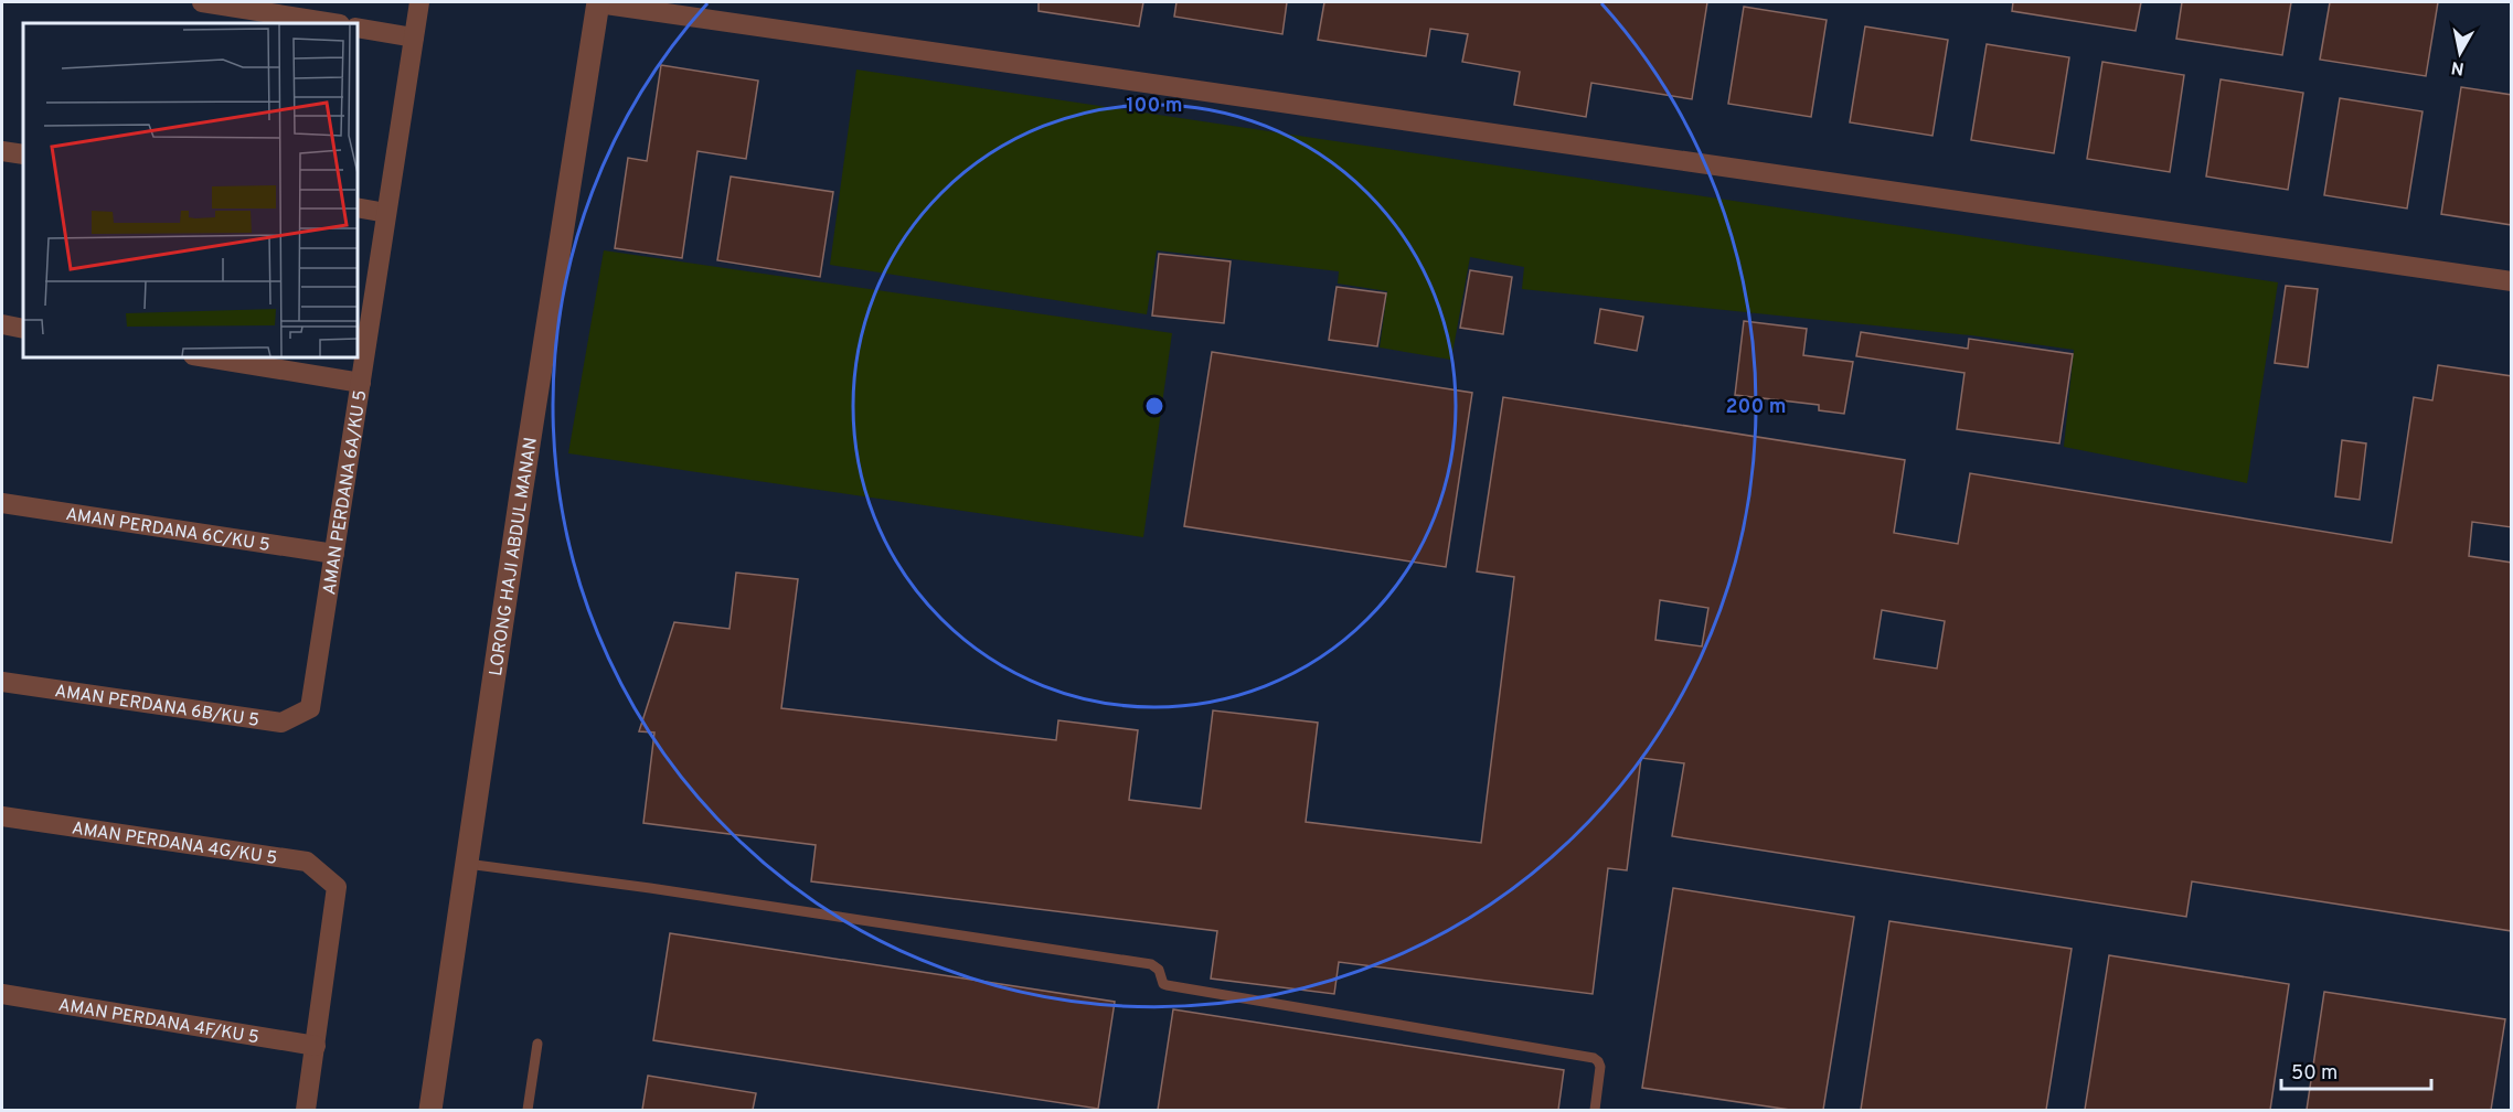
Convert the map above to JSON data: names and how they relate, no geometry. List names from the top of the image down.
{
  "streets": {
    "street": [
      "AMAN PERDANA 6A/KU 5",
      "AMAN PERDANA 6C/KU 5",
      "LORONG HAJI ABDUL MANAN",
      "AMAN PERDANA 6B/KU 5",
      "AMAN PERDANA 4G/KU 5",
      "AMAN PERDANA 4F/KU 5"
    ]
  },
  "crossings": [
    ["AMAN PERDANA 6A/KU 5", "AMAN PERDANA 6C/KU 5"],
    ["AMAN PERDANA 6A/KU 5", "AMAN PERDANA 6B/KU 5"],
    ["AMAN PERDANA 4G/KU 5", "AMAN PERDANA 4F/KU 5"]
  ],
  "scale_bar": "50 m",
  "north": "bottom",
  "rings": ["100 m", "200 m"]
}
